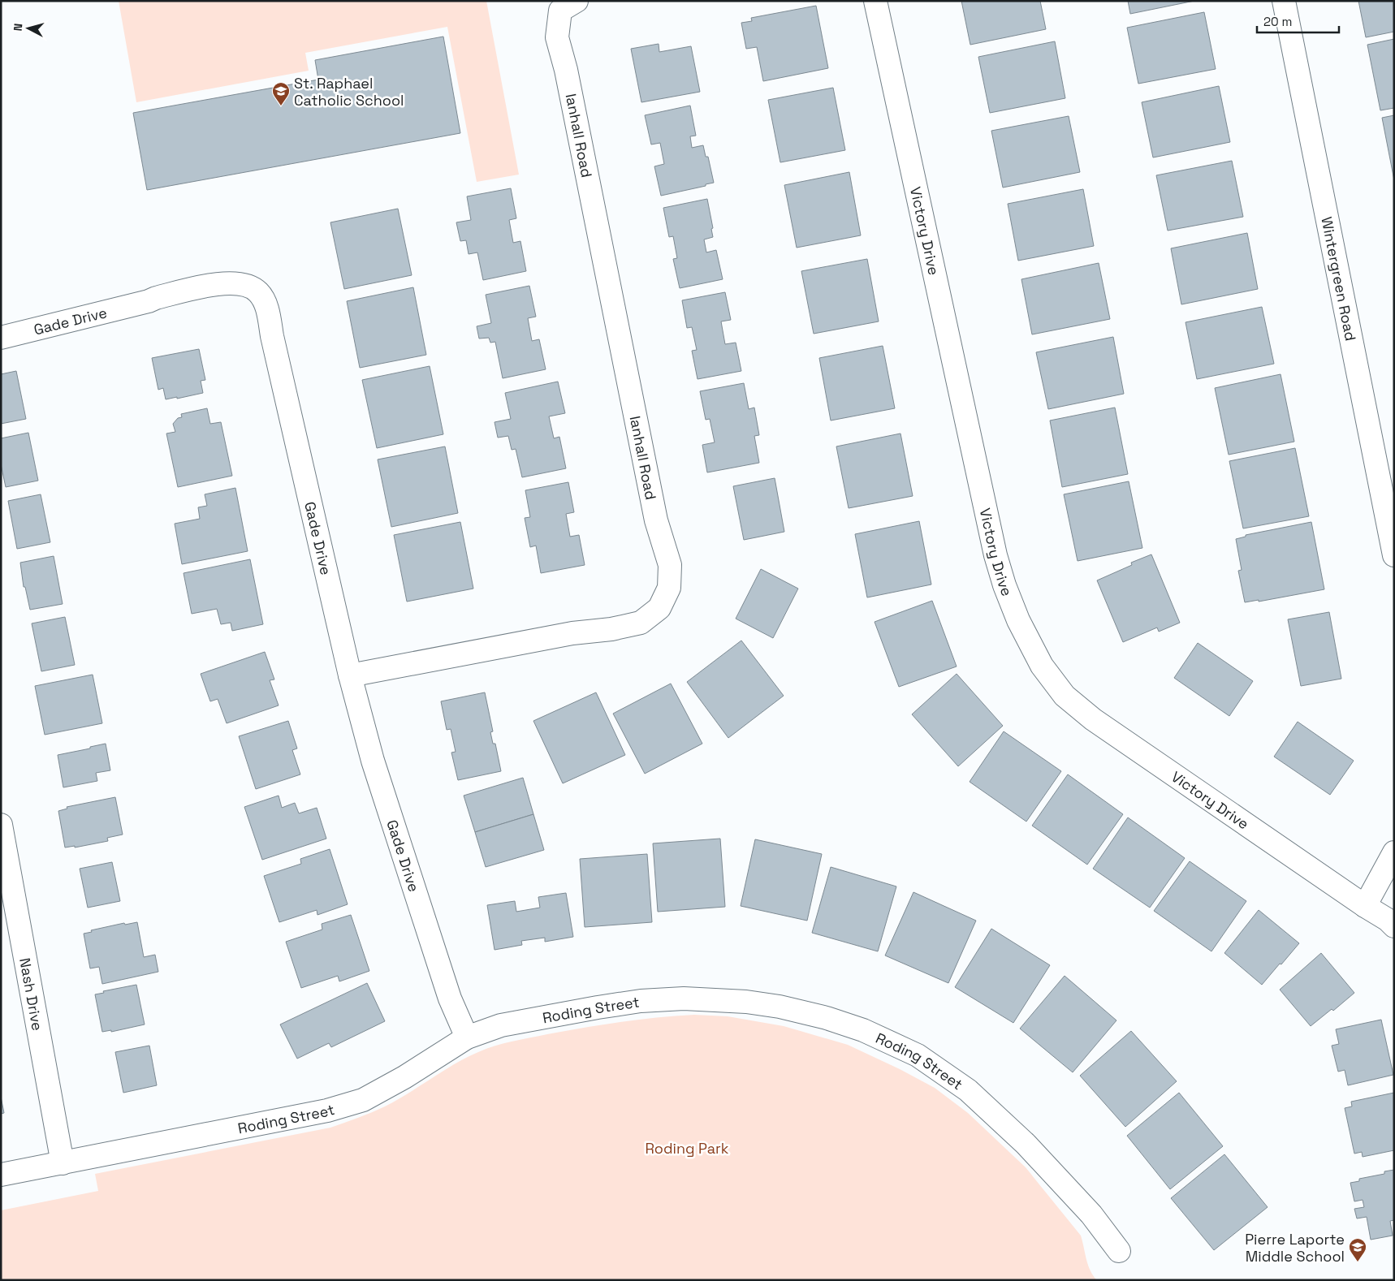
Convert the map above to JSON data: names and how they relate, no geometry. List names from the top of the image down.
{
  "streets": {
    "street": [
      "Ianhall Road",
      "Victory Drive",
      "Wintergreen Road",
      "Gade Drive",
      "Nash Drive",
      "Roding Street"
    ]
  },
  "crossings": [
    ["Ianhall Road", "Gade Drive"],
    ["Gade Drive", "Roding Street"],
    ["Nash Drive", "Roding Street"]
  ],
  "parks": ["Roding Park"],
  "places": {
    "school or university": ["St. Raphael Catholic School", "Pierre Laporte Middle School"]
  },
  "scale_bar": "20 m",
  "north": "left"
}
